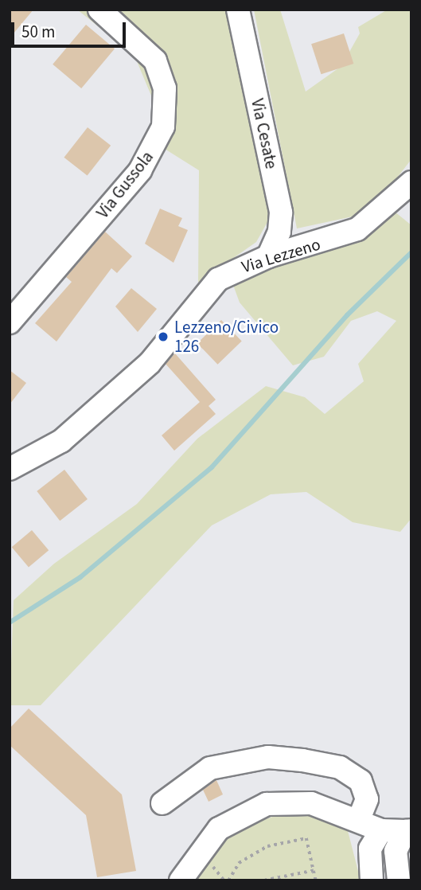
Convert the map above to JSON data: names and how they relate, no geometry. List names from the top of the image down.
{
  "streets": {
    "street": ["Via Cesate", "Via Gussola", "Via Lezzeno"]
  },
  "crossings": [
    ["Via Cesate", "Via Lezzeno"]
  ],
  "places": ["Lezzeno/Civico 126"],
  "scale_bar": "50 m"
}
